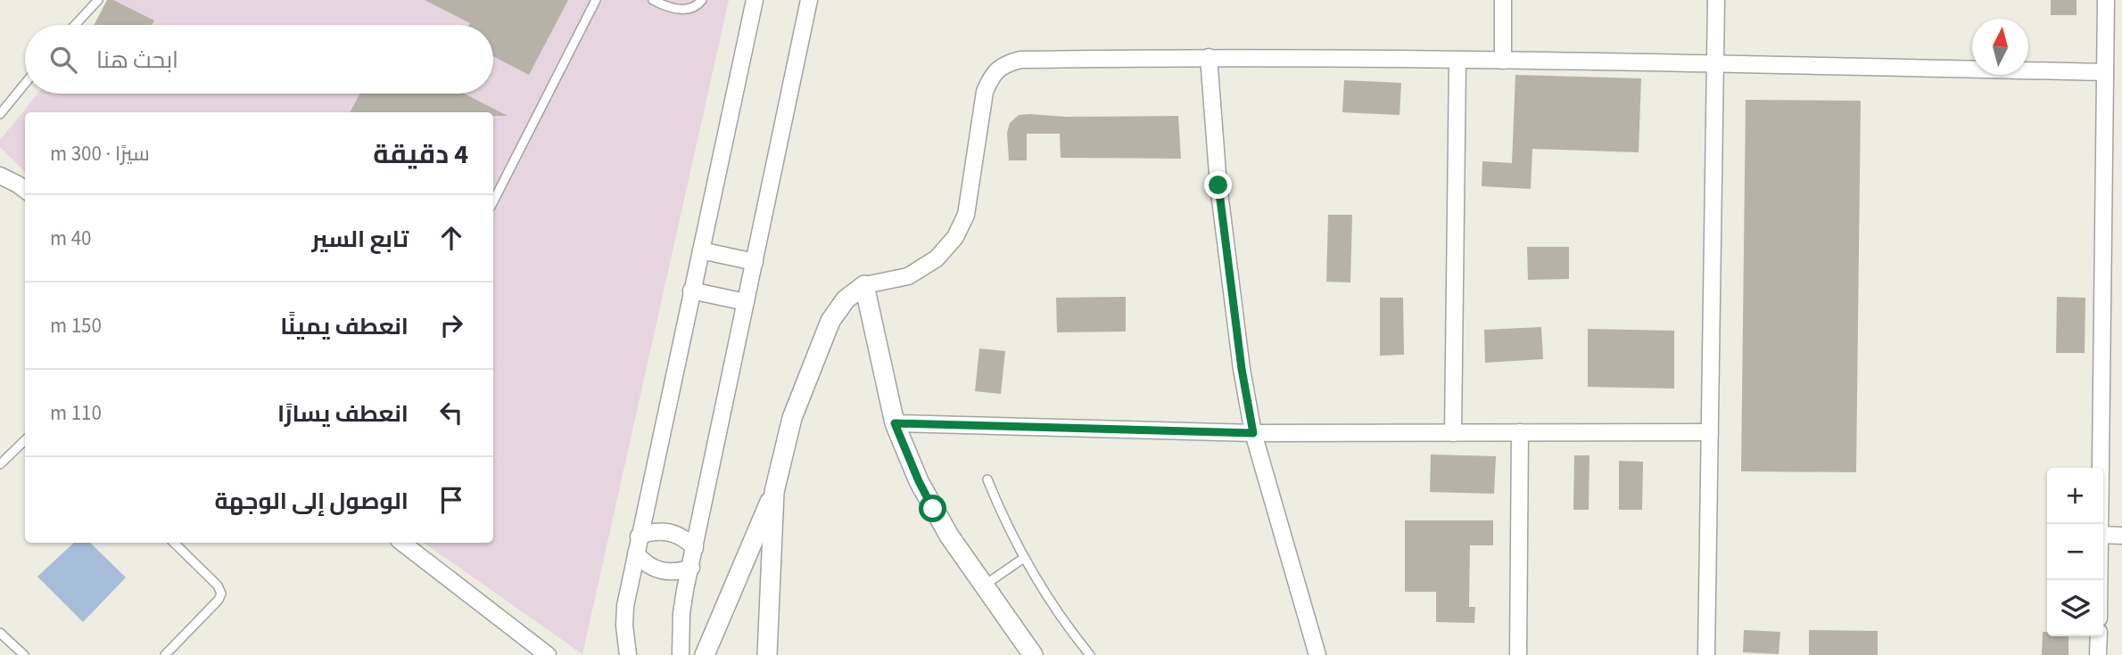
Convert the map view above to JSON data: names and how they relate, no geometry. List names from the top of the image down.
{
  "north": "top",
  "page": {
    "search": "ابحث هنا",
    "heading": ["4 دقيقة", "سيرًا · 300 m"],
    "list": [
      ["تابع السير", "40 m"],
      ["انعطف يمينًا", "150 m"],
      ["انعطف يسارًا", "110 m"],
      "الوصول إلى الوجهة"
    ],
    "map_buttons": ["+", "−"]
  }
}
